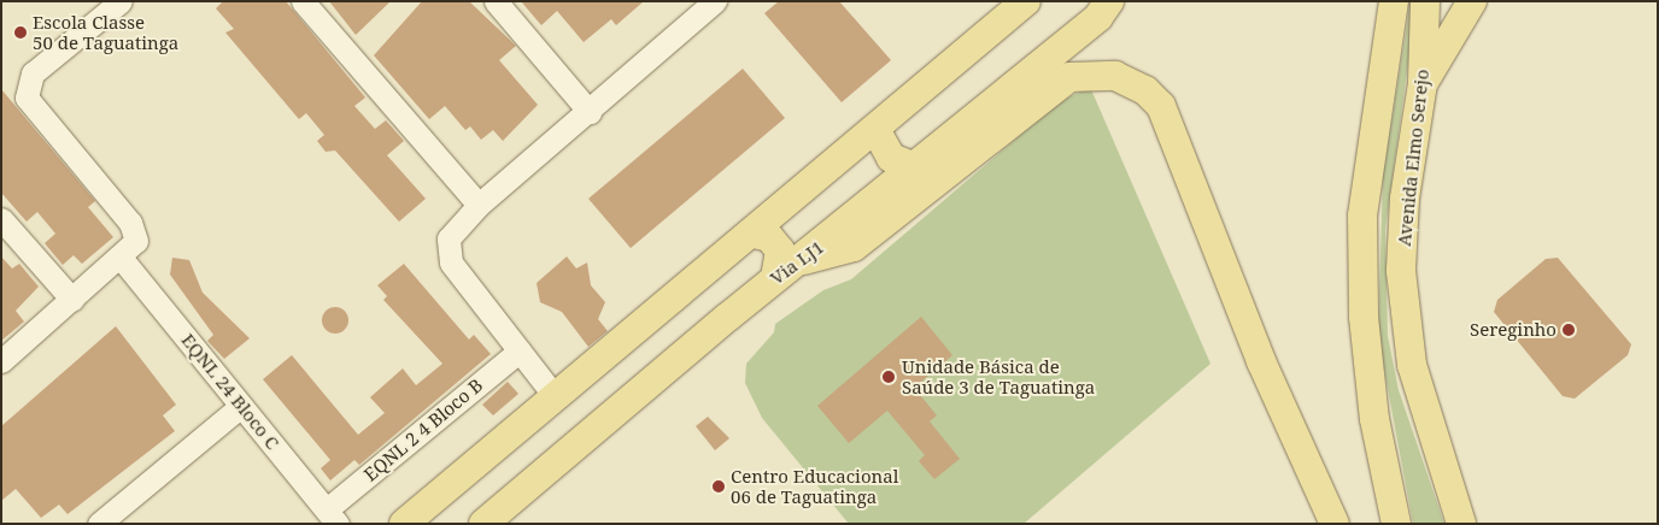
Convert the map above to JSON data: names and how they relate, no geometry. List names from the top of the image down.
{
  "streets": {
    "main road": ["Avenida Elmo Serejo", "Via LJ1"],
    "street": ["EQNL 24 Bloco C", "EQNL 2 4 Bloco B"]
  },
  "crossings": [
    ["EQNL 24 Bloco C", "EQNL 2 4 Bloco B"]
  ],
  "places": [
    "Escola Classe 50 de Taguatinga",
    "Sereginho",
    "Unidade Básica de Saúde 3 de Taguatinga",
    "Centro Educacional 06 de Taguatinga"
  ]
}
